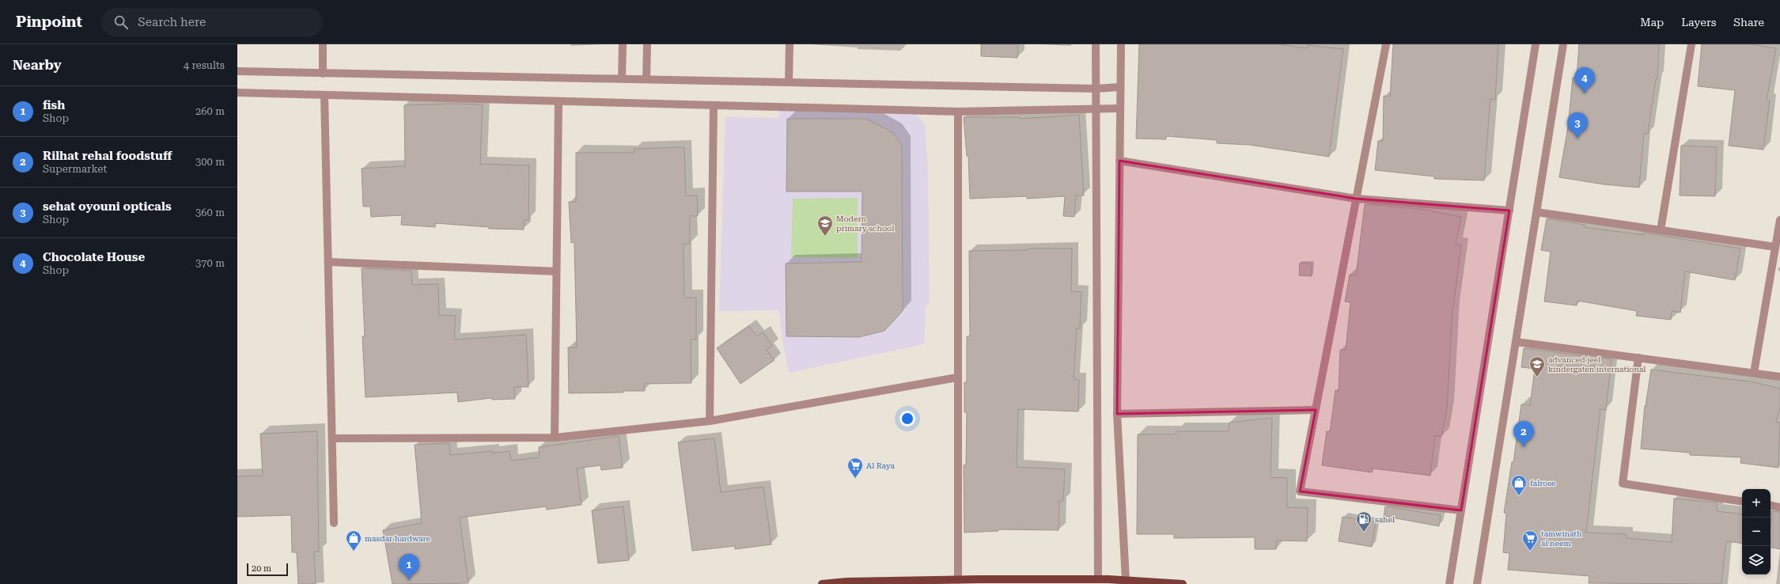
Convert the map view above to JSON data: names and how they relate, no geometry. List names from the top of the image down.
{
  "places": {
    "school or university": ["Modern primary school", "advanced jeel kindergaten international"],
    "supermarket": ["Al Raya", "tamwinath al neem"],
    "shop": ["falrose", "masdar hardware"],
    "fuel station": ["sahel"]
  },
  "scale_bar": "20 m",
  "page": {
    "header": "Pinpoint",
    "search": "Search here",
    "nav": ["Map", "Layers", "Share"],
    "heading": ["Nearby", "4 results"],
    "pins": [
      "4",
      "3",
      "2",
      "1"
    ],
    "list": [
      {
        "mark": "1",
        "name": "fish",
        "note": "Shop",
        "value": "260 m"
      },
      {
        "mark": "2",
        "name": "Rilhat rehal foodstuff",
        "note": "Supermarket",
        "value": "300 m"
      },
      {
        "mark": "3",
        "name": "sehat oyouni opticals",
        "note": "Shop",
        "value": "360 m"
      },
      {
        "mark": "4",
        "name": "Chocolate House",
        "note": "Shop",
        "value": "370 m"
      }
    ],
    "map_buttons": ["+", "−"],
    "scale": "20 m"
  }
}
